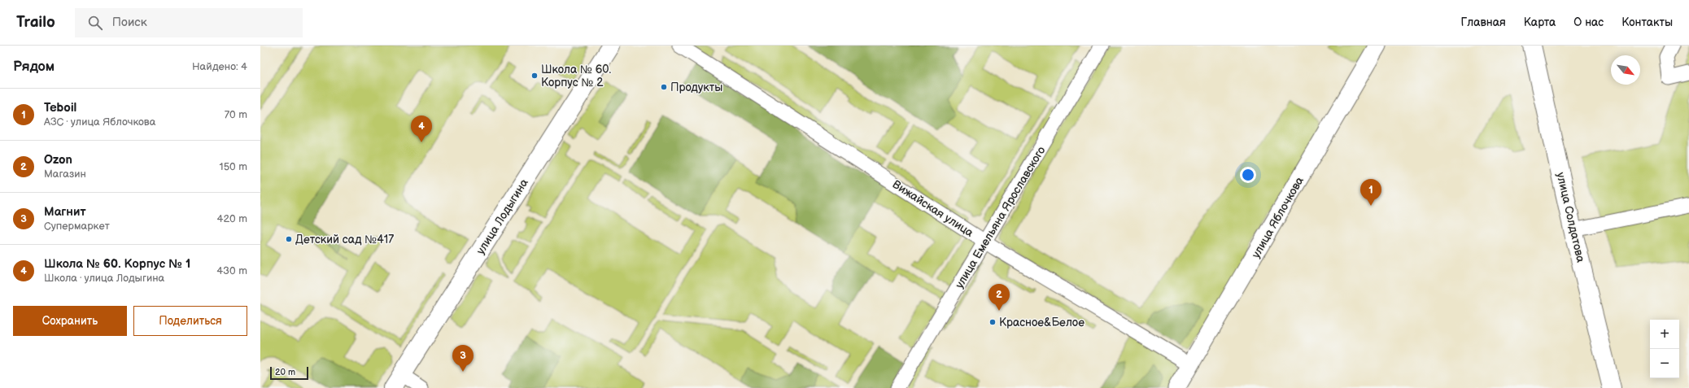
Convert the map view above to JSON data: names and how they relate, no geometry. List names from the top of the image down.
{
  "streets": {
    "main road": ["улица Лодыгина", "улица Солдатова"],
    "street": ["Вижайская улица", "улица Емельяна Ярославского", "улица Яблочкова"]
  },
  "crossings": [
    ["Вижайская улица", "улица Емельяна Ярославского"],
    ["Вижайская улица", "улица Яблочкова"]
  ],
  "places": [
    "Школа № 60. Корпус № 2",
    "Продукты",
    "Детский сад №417",
    "Красное&Белое"
  ],
  "scale_bar": "20 m",
  "north": "bottom right",
  "page": {
    "header": "Trailo",
    "search": "Поиск",
    "nav": [
      "Главная",
      "Карта",
      "О нас",
      "Контакты"
    ],
    "heading": ["Рядом", "Найдено: 4"],
    "list": [
      {
        "mark": "1",
        "name": "Teboil",
        "note": "АЗС · улица Яблочкова",
        "value": "70 m"
      },
      {
        "mark": "2",
        "name": "Ozon",
        "note": "Магазин",
        "value": "150 m"
      },
      {
        "mark": "3",
        "name": "Магнит",
        "note": "Супермаркет",
        "value": "420 m"
      },
      {
        "mark": "4",
        "name": "Школа № 60. Корпус № 1",
        "note": "Школа · улица Лодыгина",
        "value": "430 m"
      }
    ],
    "pins": [
      "4",
      "1",
      "2",
      "3"
    ],
    "buttons": ["Сохранить", "Поделиться"],
    "map_buttons": ["+", "−"],
    "scale": "20 m"
  }
}
